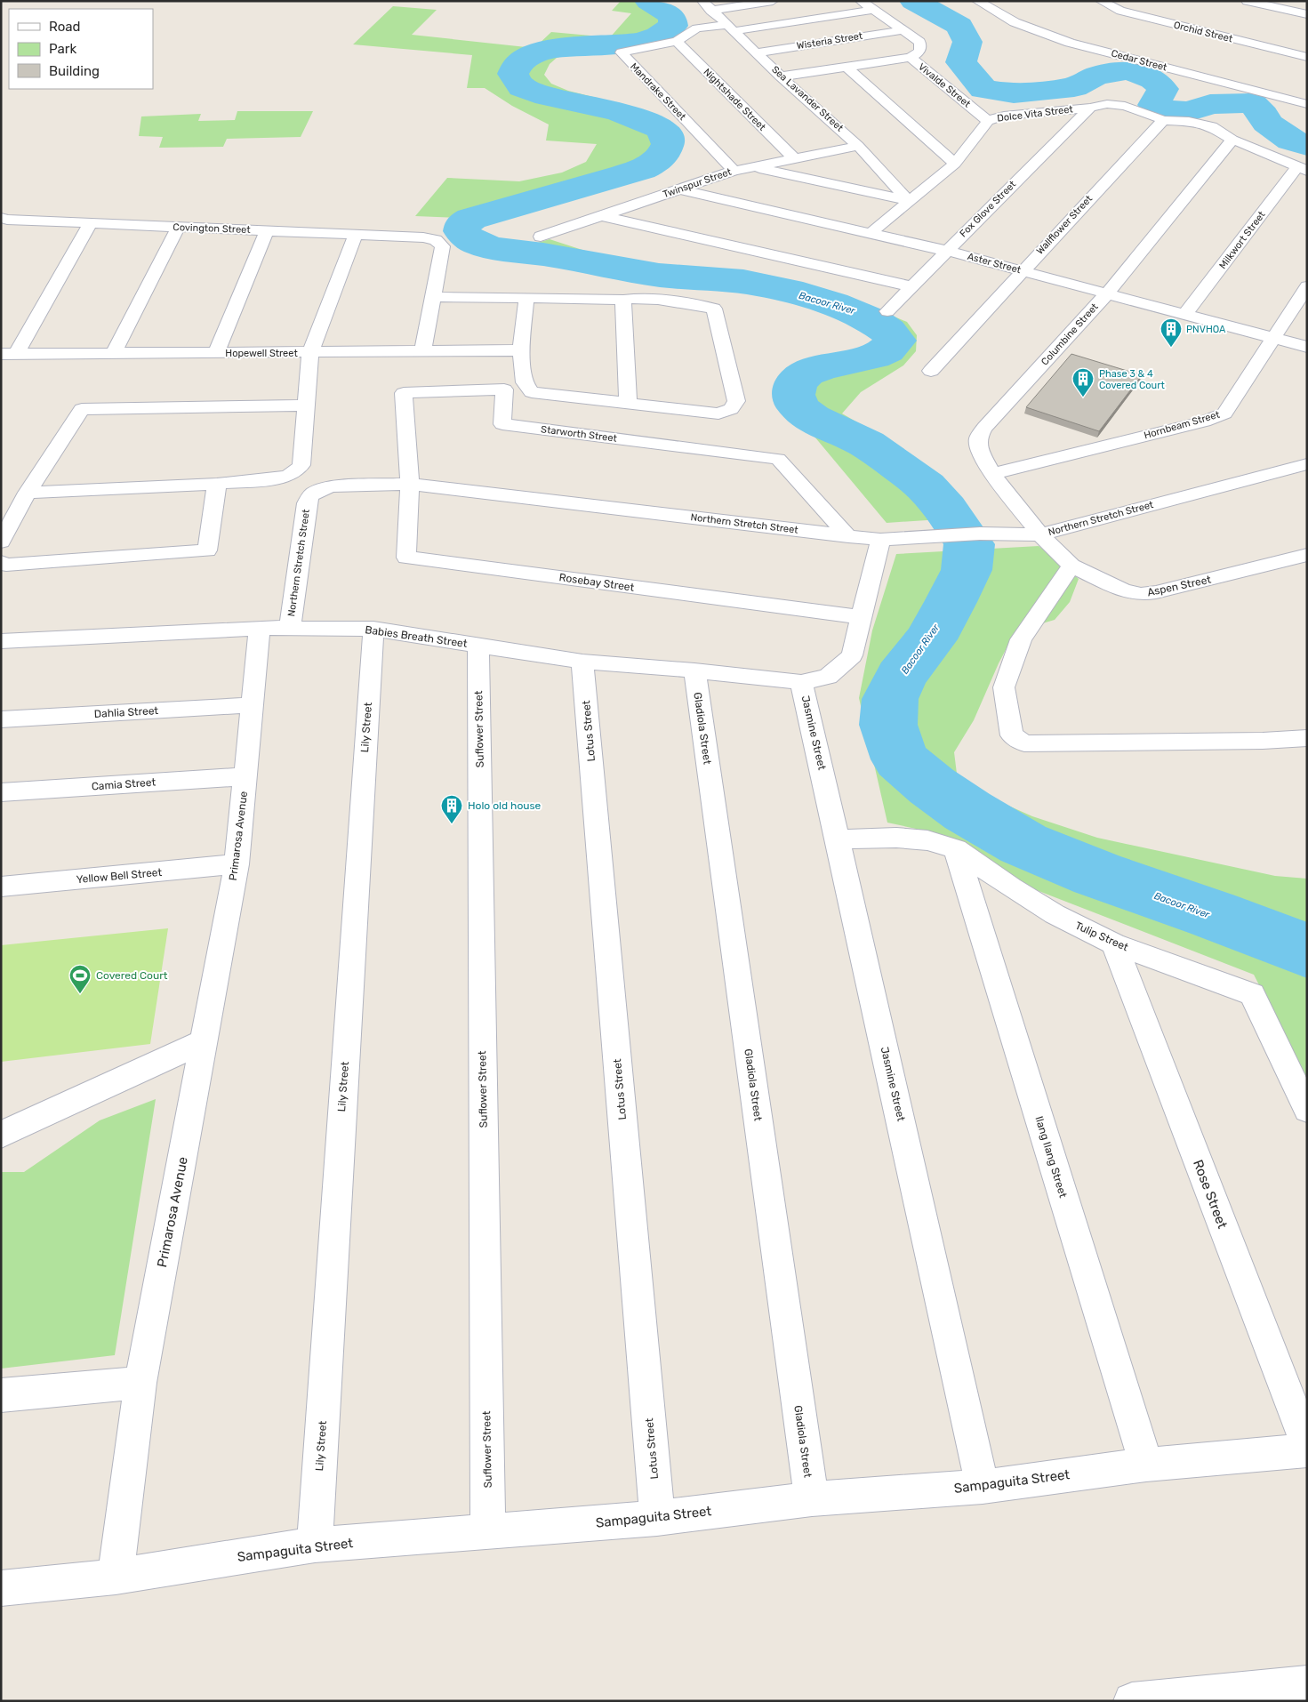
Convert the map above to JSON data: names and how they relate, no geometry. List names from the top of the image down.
{
  "streets": {
    "street": [
      "Orchid Street",
      "Wisteria Street",
      "Cedar Street",
      "Vivalde Street",
      "Mandrake Street",
      "Sea Lavander Street",
      "Nightshade Street",
      "Dolce Vita Street",
      "Twinspur Street",
      "Fox Glove Street",
      "Wallflower Street",
      "Covington Street",
      "Milkwort Street",
      "Aster Street",
      "Columbine Street",
      "Hopewell Street",
      "Hornbeam Street",
      "Starworth Street",
      "Northern Stretch Street",
      "Rosebay Street",
      "Aspen Street",
      "Babies Breath Street",
      "Dahlia Street",
      "Lily Street",
      "Gladiola Street",
      "Suflower Street",
      "Lotus Street",
      "Jasmine Street",
      "Camia Street",
      "Primarosa Avenue",
      "Yellow Bell Street",
      "Tulip Street",
      "Ilang Ilang Street",
      "Rose Street",
      "Sampaguita Street"
    ]
  },
  "crossings": [
    ["Wisteria Street", "Vivalde Street"],
    ["Wisteria Street", "Sea Lavander Street"],
    ["Vivalde Street", "Mandrake Street"],
    ["Vivalde Street", "Dolce Vita Street"],
    ["Mandrake Street", "Sea Lavander Street"],
    ["Mandrake Street", "Nightshade Street"],
    ["Mandrake Street", "Twinspur Street"],
    ["Sea Lavander Street", "Dolce Vita Street"],
    ["Sea Lavander Street", "Twinspur Street"],
    ["Nightshade Street", "Twinspur Street"],
    ["Dolce Vita Street", "Fox Glove Street"],
    ["Dolce Vita Street", "Wallflower Street"],
    ["Dolce Vita Street", "Milkwort Street"],
    ["Dolce Vita Street", "Aster Street"],
    ["Dolce Vita Street", "Columbine Street"],
    ["Twinspur Street", "Aster Street"],
    ["Fox Glove Street", "Aster Street"],
    ["Wallflower Street", "Aster Street"],
    ["Milkwort Street", "Aster Street"],
    ["Aster Street", "Columbine Street"],
    ["Aster Street", "Hornbeam Street"],
    ["Columbine Street", "Hornbeam Street"],
    ["Columbine Street", "Northern Stretch Street"],
    ["Columbine Street", "Aspen Street"],
    ["Starworth Street", "Northern Stretch Street"],
    ["Starworth Street", "Rosebay Street"],
    ["Northern Stretch Street", "Rosebay Street"],
    ["Northern Stretch Street", "Aspen Street"],
    ["Northern Stretch Street", "Babies Breath Street"],
    ["Babies Breath Street", "Lily Street"],
    ["Babies Breath Street", "Gladiola Street"],
    ["Babies Breath Street", "Suflower Street"],
    ["Babies Breath Street", "Lotus Street"],
    ["Babies Breath Street", "Jasmine Street"],
    ["Babies Breath Street", "Primarosa Avenue"],
    ["Dahlia Street", "Primarosa Avenue"],
    ["Lily Street", "Sampaguita Street"],
    ["Gladiola Street", "Sampaguita Street"],
    ["Suflower Street", "Sampaguita Street"],
    ["Lotus Street", "Sampaguita Street"],
    ["Jasmine Street", "Tulip Street"],
    ["Jasmine Street", "Sampaguita Street"],
    ["Camia Street", "Primarosa Avenue"],
    ["Primarosa Avenue", "Yellow Bell Street"],
    ["Primarosa Avenue", "Sampaguita Street"],
    ["Tulip Street", "Ilang Ilang Street"],
    ["Tulip Street", "Rose Street"],
    ["Ilang Ilang Street", "Sampaguita Street"]
  ],
  "water": ["Bacoor River"],
  "places": {
    "building": ["PNVHOA", "Phase 3 & 4 Covered Court", "Holo old house"],
    "sports": ["Covered Court"]
  },
  "legend": ["Road", "Park", "Building"]
}
